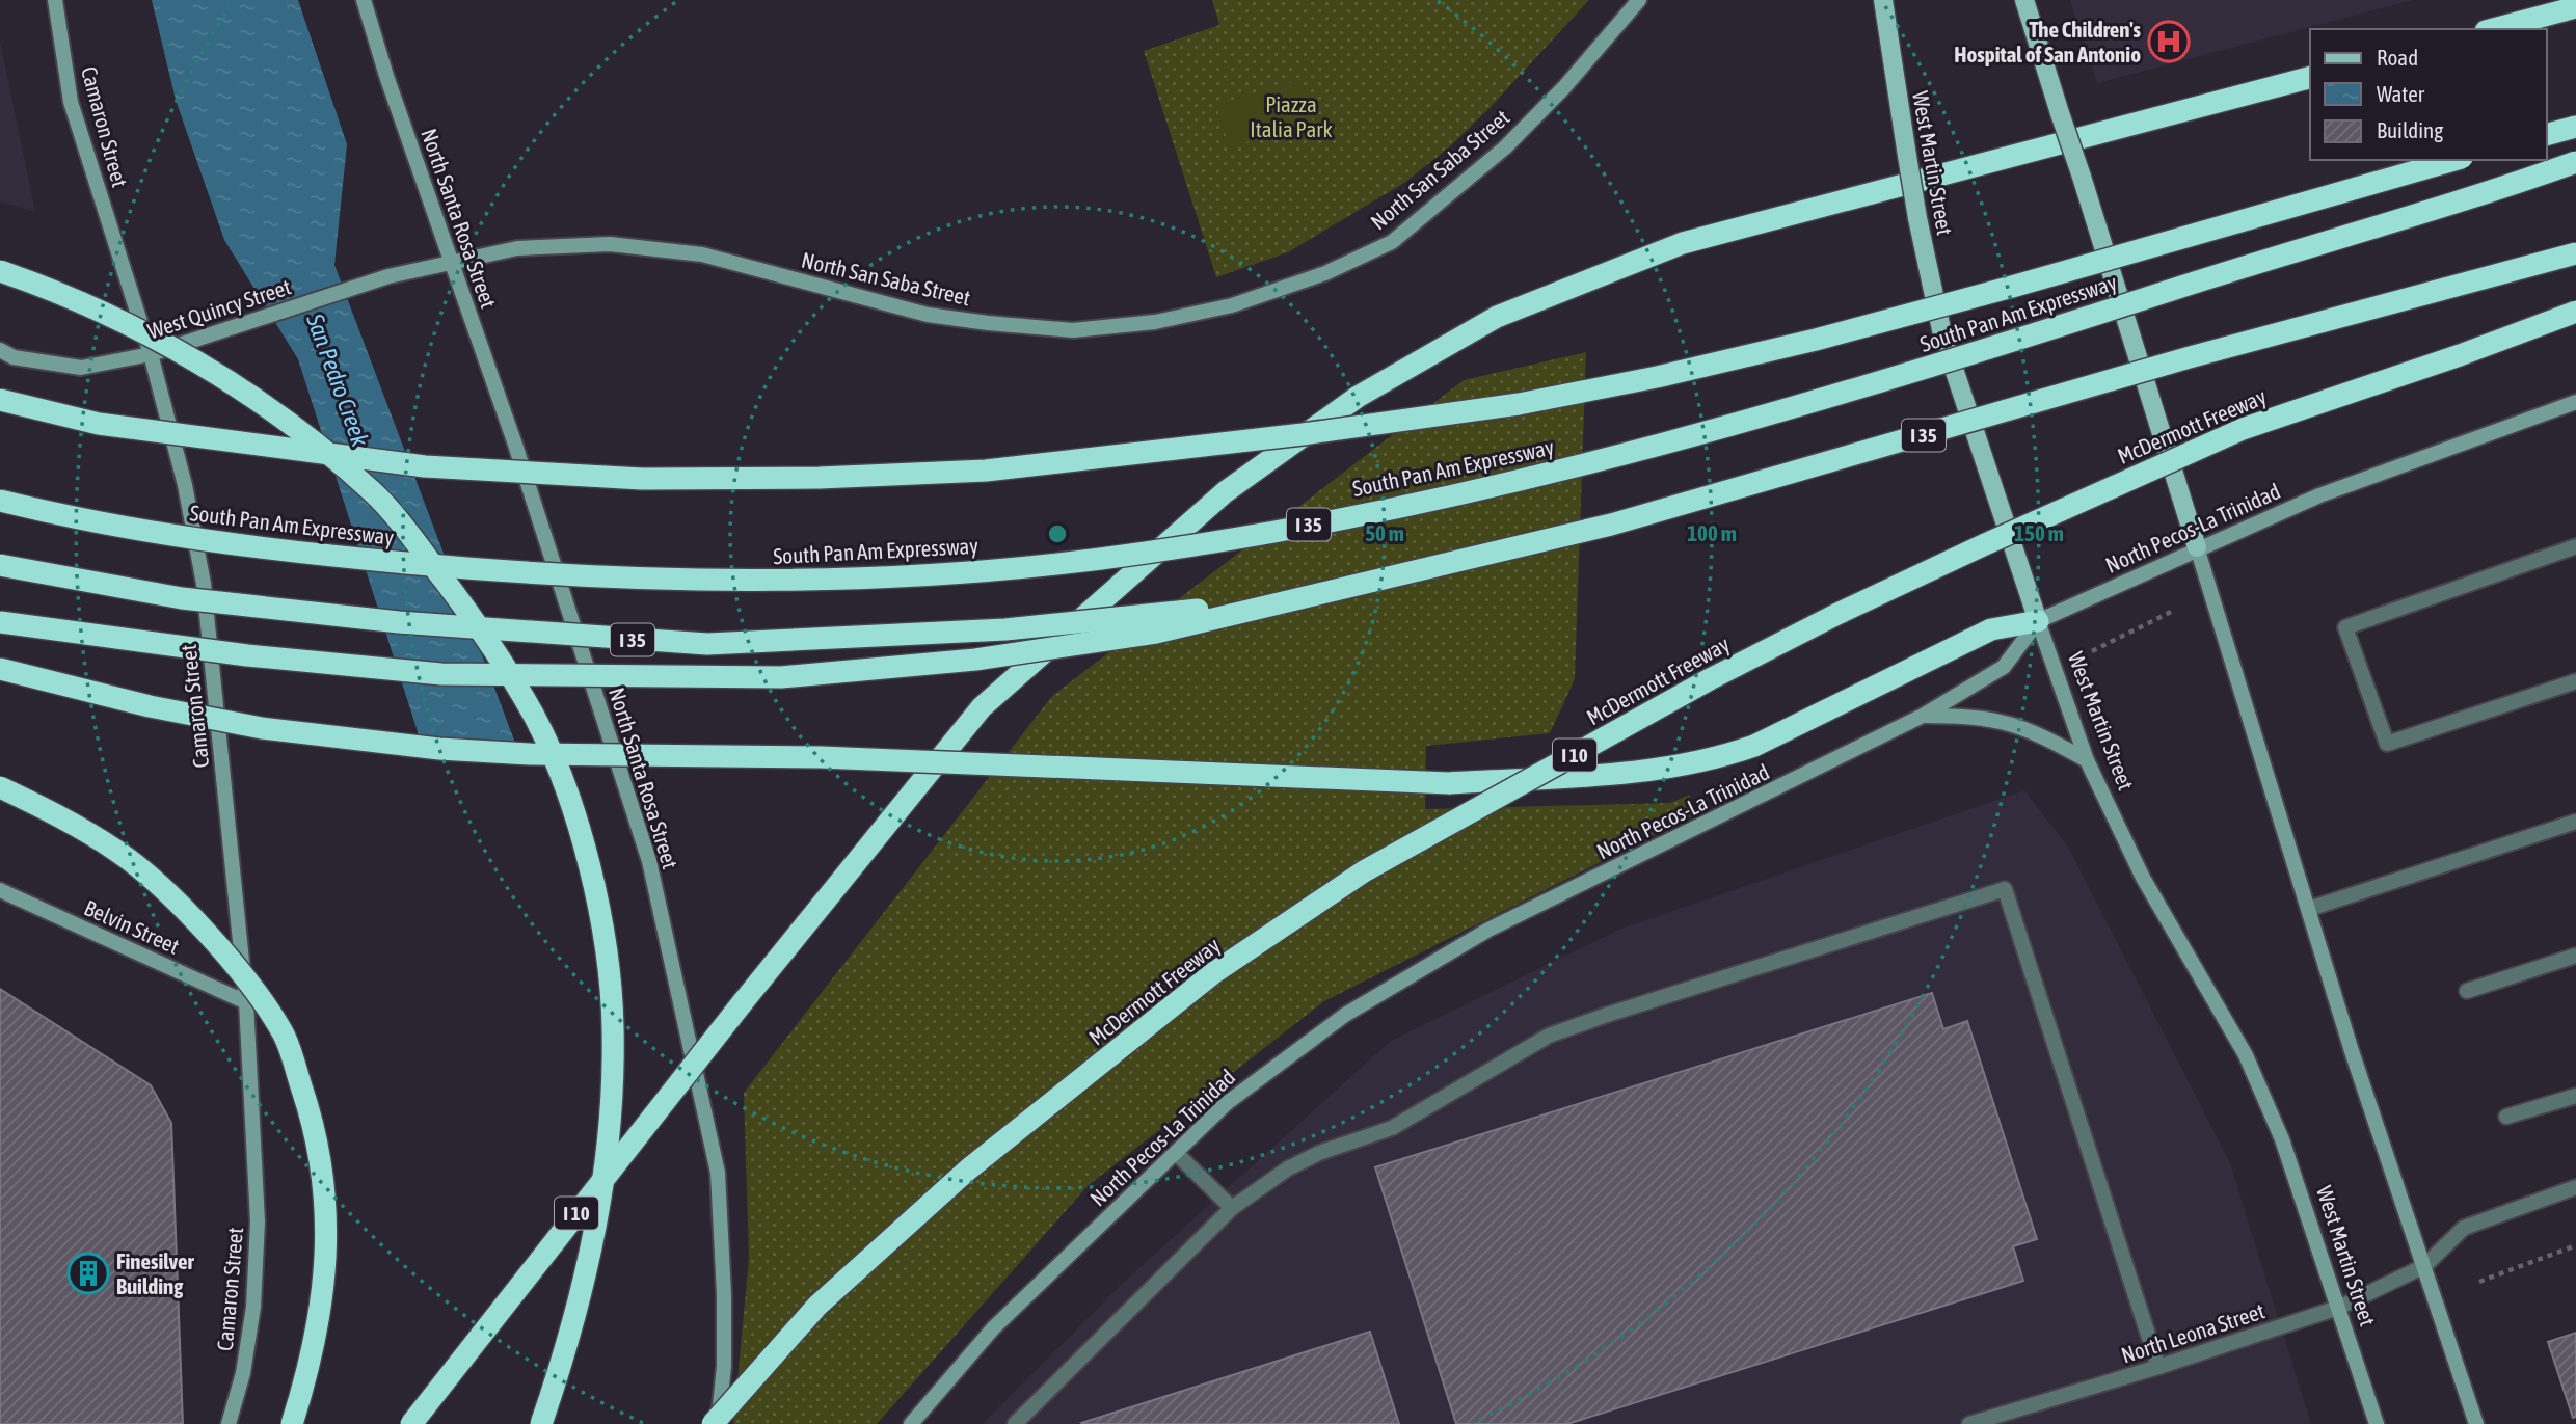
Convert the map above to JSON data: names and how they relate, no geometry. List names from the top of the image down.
{
  "streets": {
    "highway": [
      "South Pan Am Expressway",
      "McDermott Freeway",
      "I 35",
      "I 10"
    ],
    "main road": [
      "Camaron Street",
      "West Martin Street",
      "North San Saba Street",
      "North Santa Rosa Street",
      "West Quincy Street",
      "North Pecos-La Trinidad",
      "Belvin Street"
    ],
    "street": ["North Leona Street"]
  },
  "crossings": [
    ["Camaron Street", "West Quincy Street"],
    ["Camaron Street", "Belvin Street"],
    ["West Martin Street", "North Pecos-La Trinidad"],
    ["West Martin Street", "North Leona Street"],
    ["North San Saba Street", "North Santa Rosa Street"],
    ["North San Saba Street", "West Quincy Street"],
    ["North Santa Rosa Street", "West Quincy Street"],
    ["North Santa Rosa Street", "McDermott Freeway"]
  ],
  "water": ["San Pedro Creek"],
  "parks": ["Piazza Italia Park"],
  "places": {
    "hospital": ["The Children's Hospital of San Antonio"],
    "building": ["Finesilver Building"]
  },
  "legend": ["Road", "Water", "Building"],
  "rings": ["50 m", "100 m", "150 m"]
}
